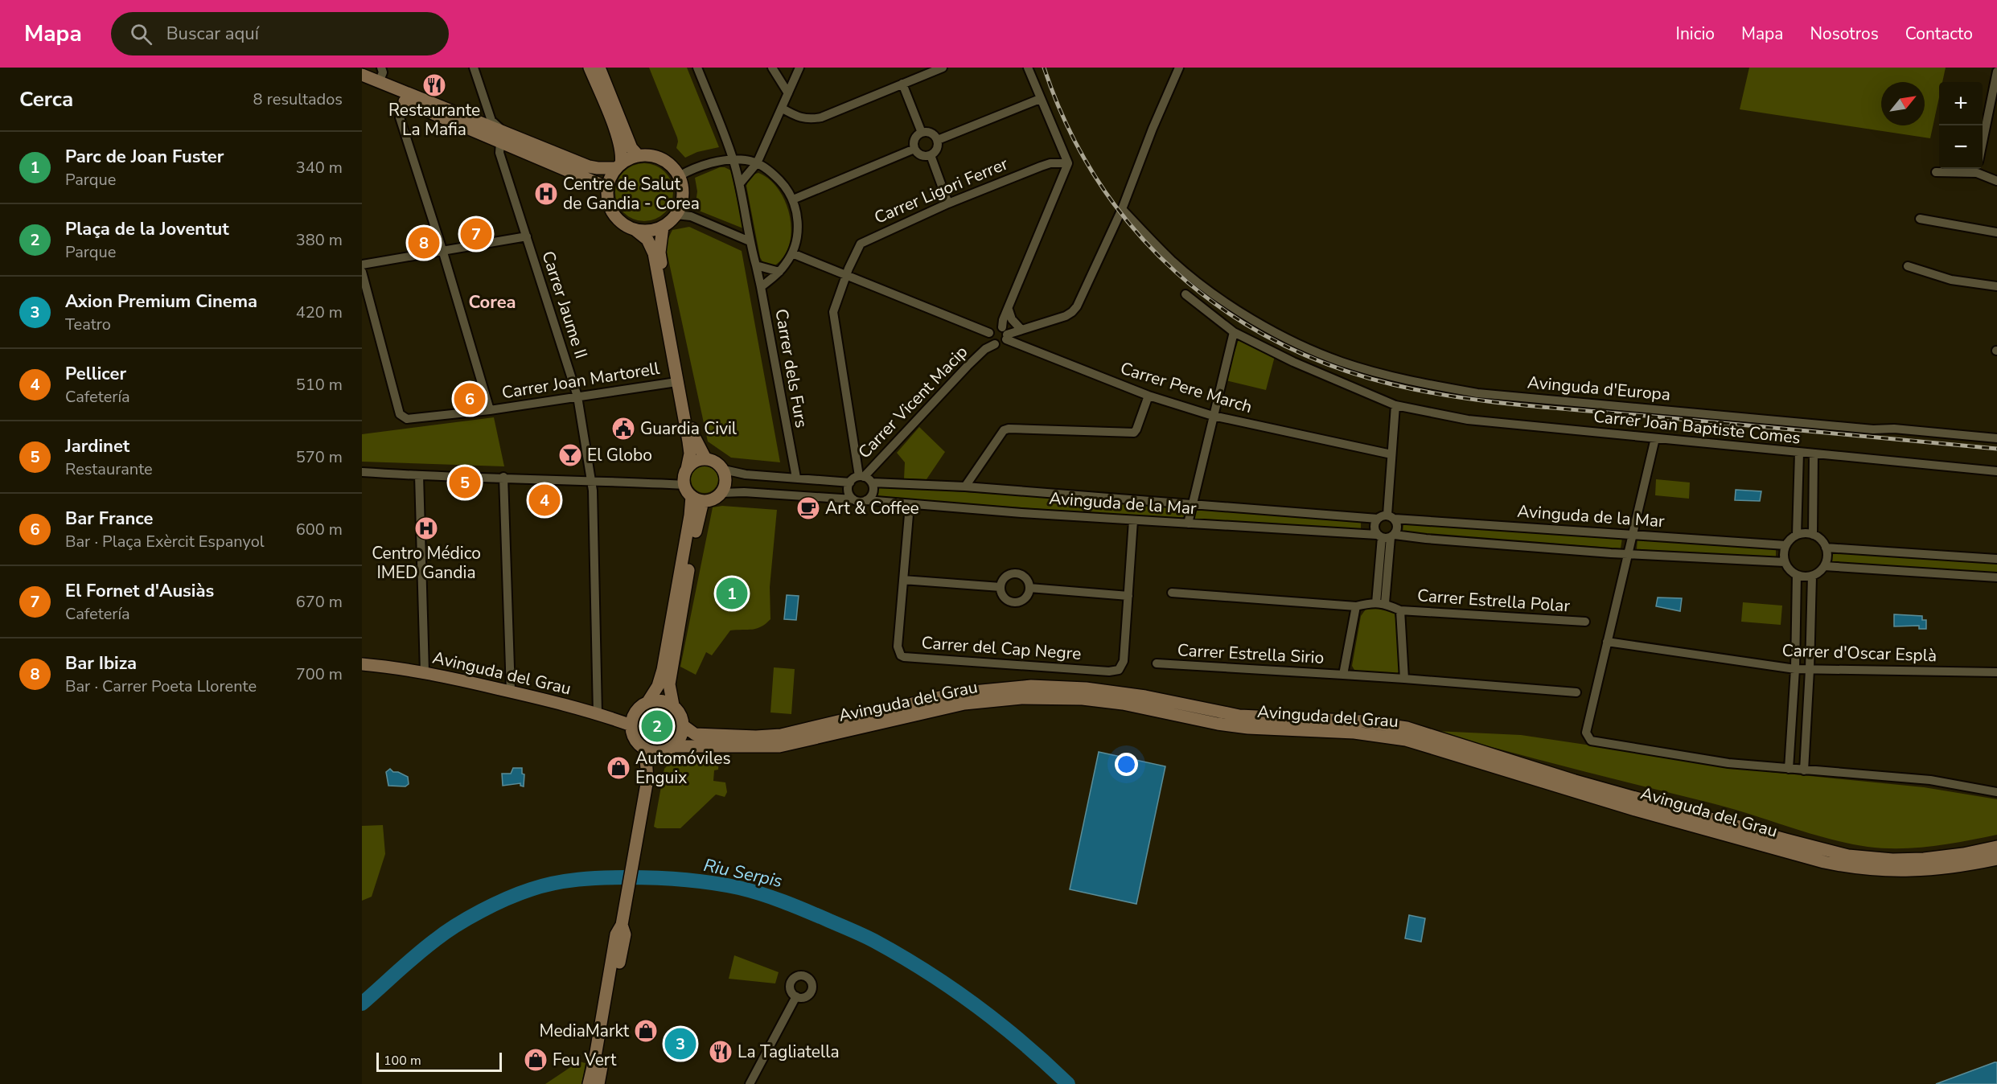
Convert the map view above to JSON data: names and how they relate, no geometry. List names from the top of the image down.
{
  "streets": {
    "main road": ["Avinguda del Grau"],
    "street": [
      "Carrer Ligori Ferrer",
      "Carrer Jaume II",
      "Carrer dels Furs",
      "Carrer Joan Martorell",
      "Carrer Pere March",
      "Avinguda d'Europa",
      "Carrer Vicent Macip",
      "Carrer Joan Baptiste Comes",
      "Avinguda de la Mar",
      "Carrer Estrella Polar",
      "Carrer del Cap Negre",
      "Carrer d'Oscar Esplà",
      "Carrer Estrella Sirio"
    ]
  },
  "crossings": [
    ["Carrer Ligori Ferrer", "Carrer Vicent Macip"],
    ["Carrer Ligori Ferrer", "Avinguda de la Mar"],
    ["Carrer Jaume II", "Carrer Joan Martorell"],
    ["Carrer Jaume II", "Avinguda del Grau"],
    ["Carrer Vicent Macip", "Avinguda de la Mar"]
  ],
  "districts": ["Corea"],
  "water": ["Riu Serpis"],
  "places": {
    "restaurant": ["Restaurante La Mafia", "La Tagliatella"],
    "hospital": ["Centre de Salut de Gandia - Corea", "Centro Médico IMED Gandia"],
    "public building": ["Guardia Civil"],
    "bar": ["El Globo"],
    "cafe": ["Art & Coffee"],
    "shop": ["Automóviles Enguix", "MediaMarkt", "Feu Vert"]
  },
  "scale_bar": "100 m",
  "north": "top right",
  "page": {
    "header": "Mapa",
    "search": "Buscar aquí",
    "nav": [
      "Inicio",
      "Mapa",
      "Nosotros",
      "Contacto"
    ],
    "heading": ["Cerca", "8 resultados"],
    "map_buttons": ["+", "−"],
    "list": [
      {
        "mark": "1",
        "name": "Parc de Joan Fuster",
        "note": "Parque",
        "value": "340 m"
      },
      {
        "mark": "2",
        "name": "Plaça de la Joventut",
        "note": "Parque",
        "value": "380 m"
      },
      {
        "mark": "3",
        "name": "Axion Premium Cinema",
        "note": "Teatro",
        "value": "420 m"
      },
      {
        "mark": "4",
        "name": "Pellicer",
        "note": "Cafetería",
        "value": "510 m"
      },
      {
        "mark": "5",
        "name": "Jardinet",
        "note": "Restaurante",
        "value": "570 m"
      },
      {
        "mark": "6",
        "name": "Bar France",
        "note": "Bar · Plaça Exèrcit Espanyol",
        "value": "600 m"
      },
      {
        "mark": "7",
        "name": "El Fornet d'Ausiàs",
        "note": "Cafetería",
        "value": "670 m"
      },
      {
        "mark": "8",
        "name": "Bar Ibiza",
        "note": "Bar · Carrer Poeta Llorente",
        "value": "700 m"
      }
    ],
    "pins": [
      "7",
      "8",
      "6",
      "5",
      "4",
      "1",
      "2",
      "3"
    ],
    "scale": "100 m"
  }
}
